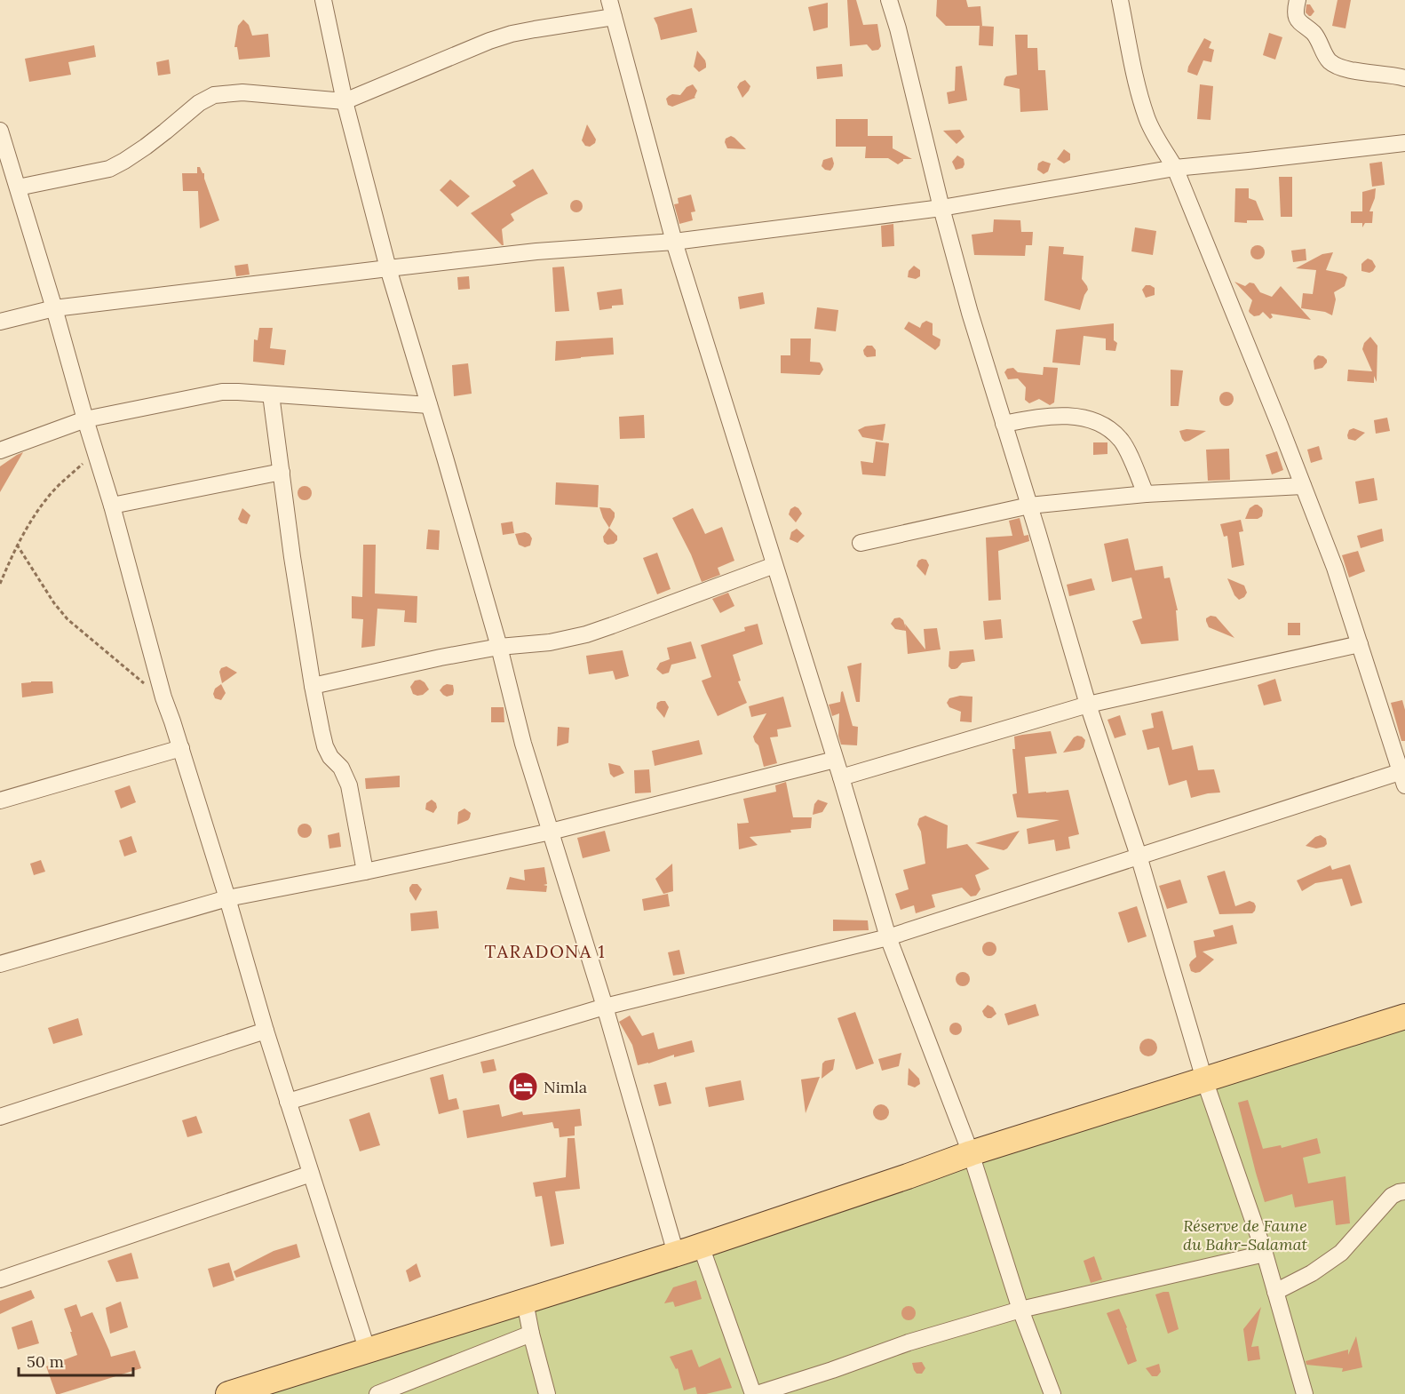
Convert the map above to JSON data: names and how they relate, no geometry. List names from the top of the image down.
{
  "districts": ["TARADONA 1"],
  "parks": ["Réserve de Faune du Bahr-Salamat"],
  "places": {
    "hotel": ["Nimla"]
  },
  "scale_bar": "50 m"
}
